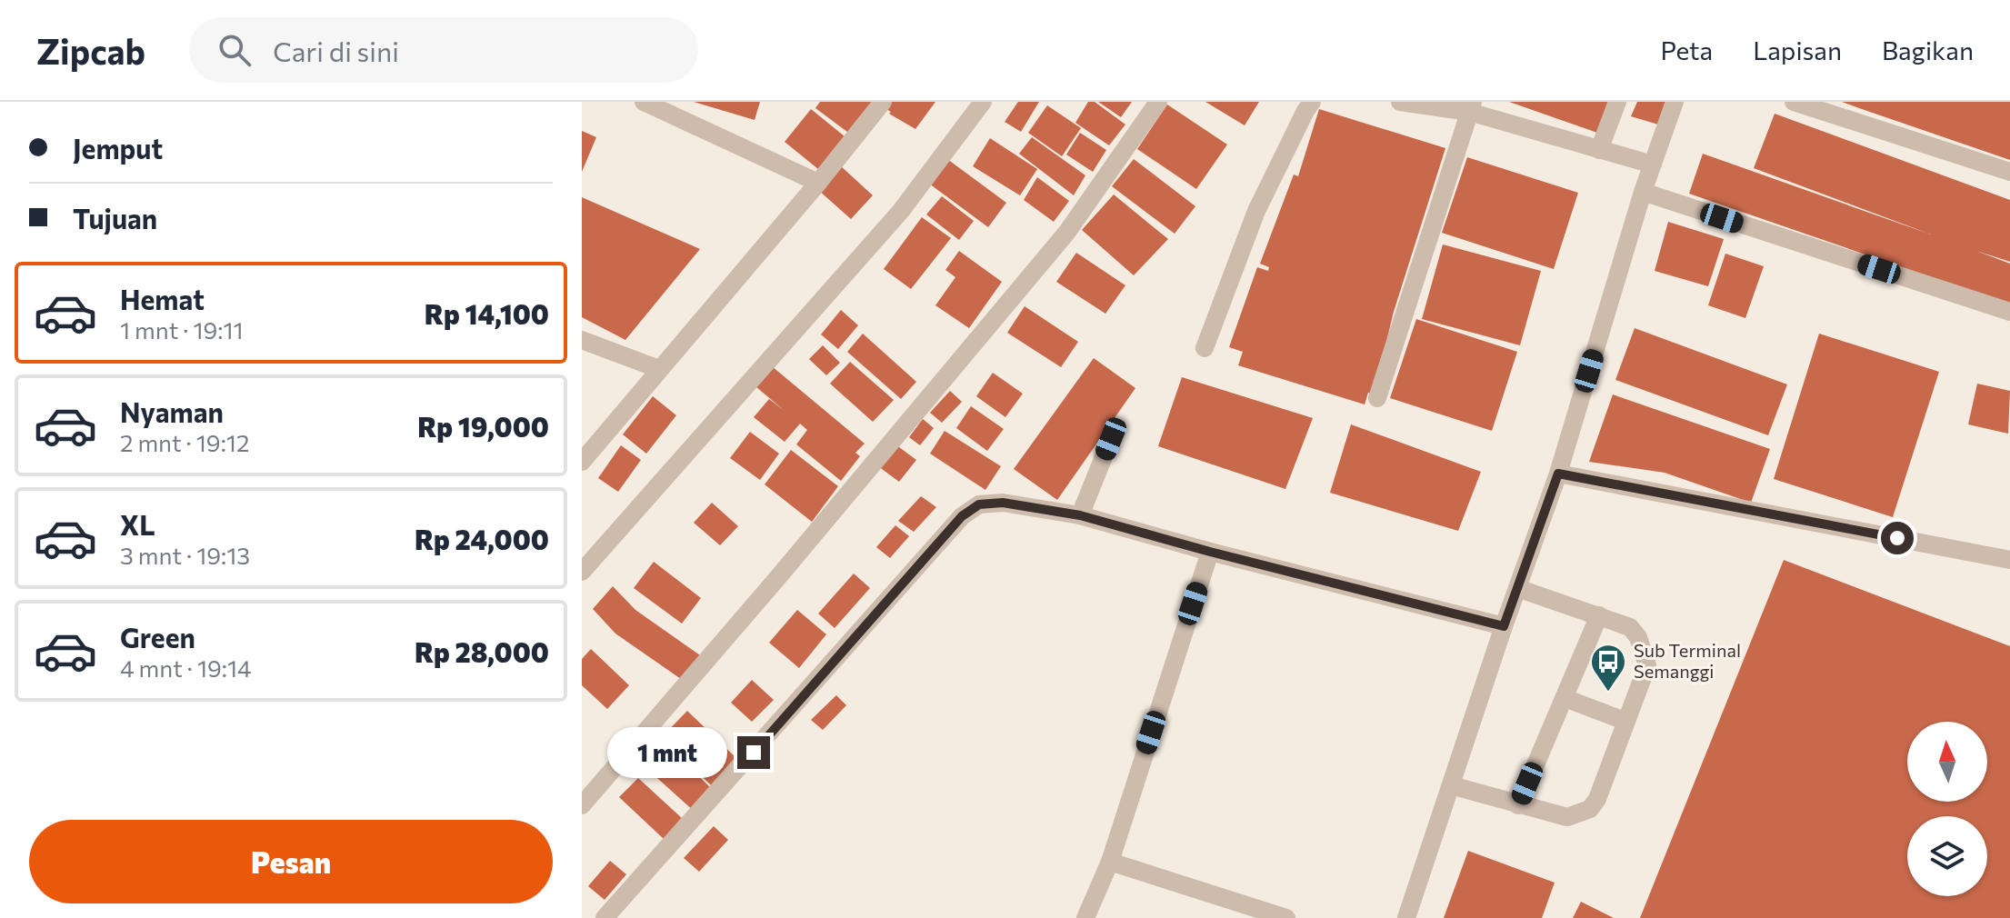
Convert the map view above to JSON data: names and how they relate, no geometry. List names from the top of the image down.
{
  "places": {
    "bus stop": ["Sub Terminal Semanggi"]
  },
  "north": "top",
  "page": {
    "header": "Zipcab",
    "search": "Cari di sini",
    "nav": ["Peta", "Lapisan", "Bagikan"],
    "banner": ["Jemput", "Tujuan"],
    "list": [
      {
        "name": "Hemat",
        "note": "1 mnt · 19:11",
        "value": "Rp 14,100"
      },
      {
        "name": "Nyaman",
        "note": "2 mnt · 19:12",
        "value": "Rp 19,000"
      },
      {
        "name": "XL",
        "note": "3 mnt · 19:13",
        "value": "Rp 24,000"
      },
      {
        "name": "Green",
        "note": "4 mnt · 19:14",
        "value": "Rp 28,000"
      }
    ],
    "bubble": "1 mnt",
    "buttons": "Pesan"
  }
}
